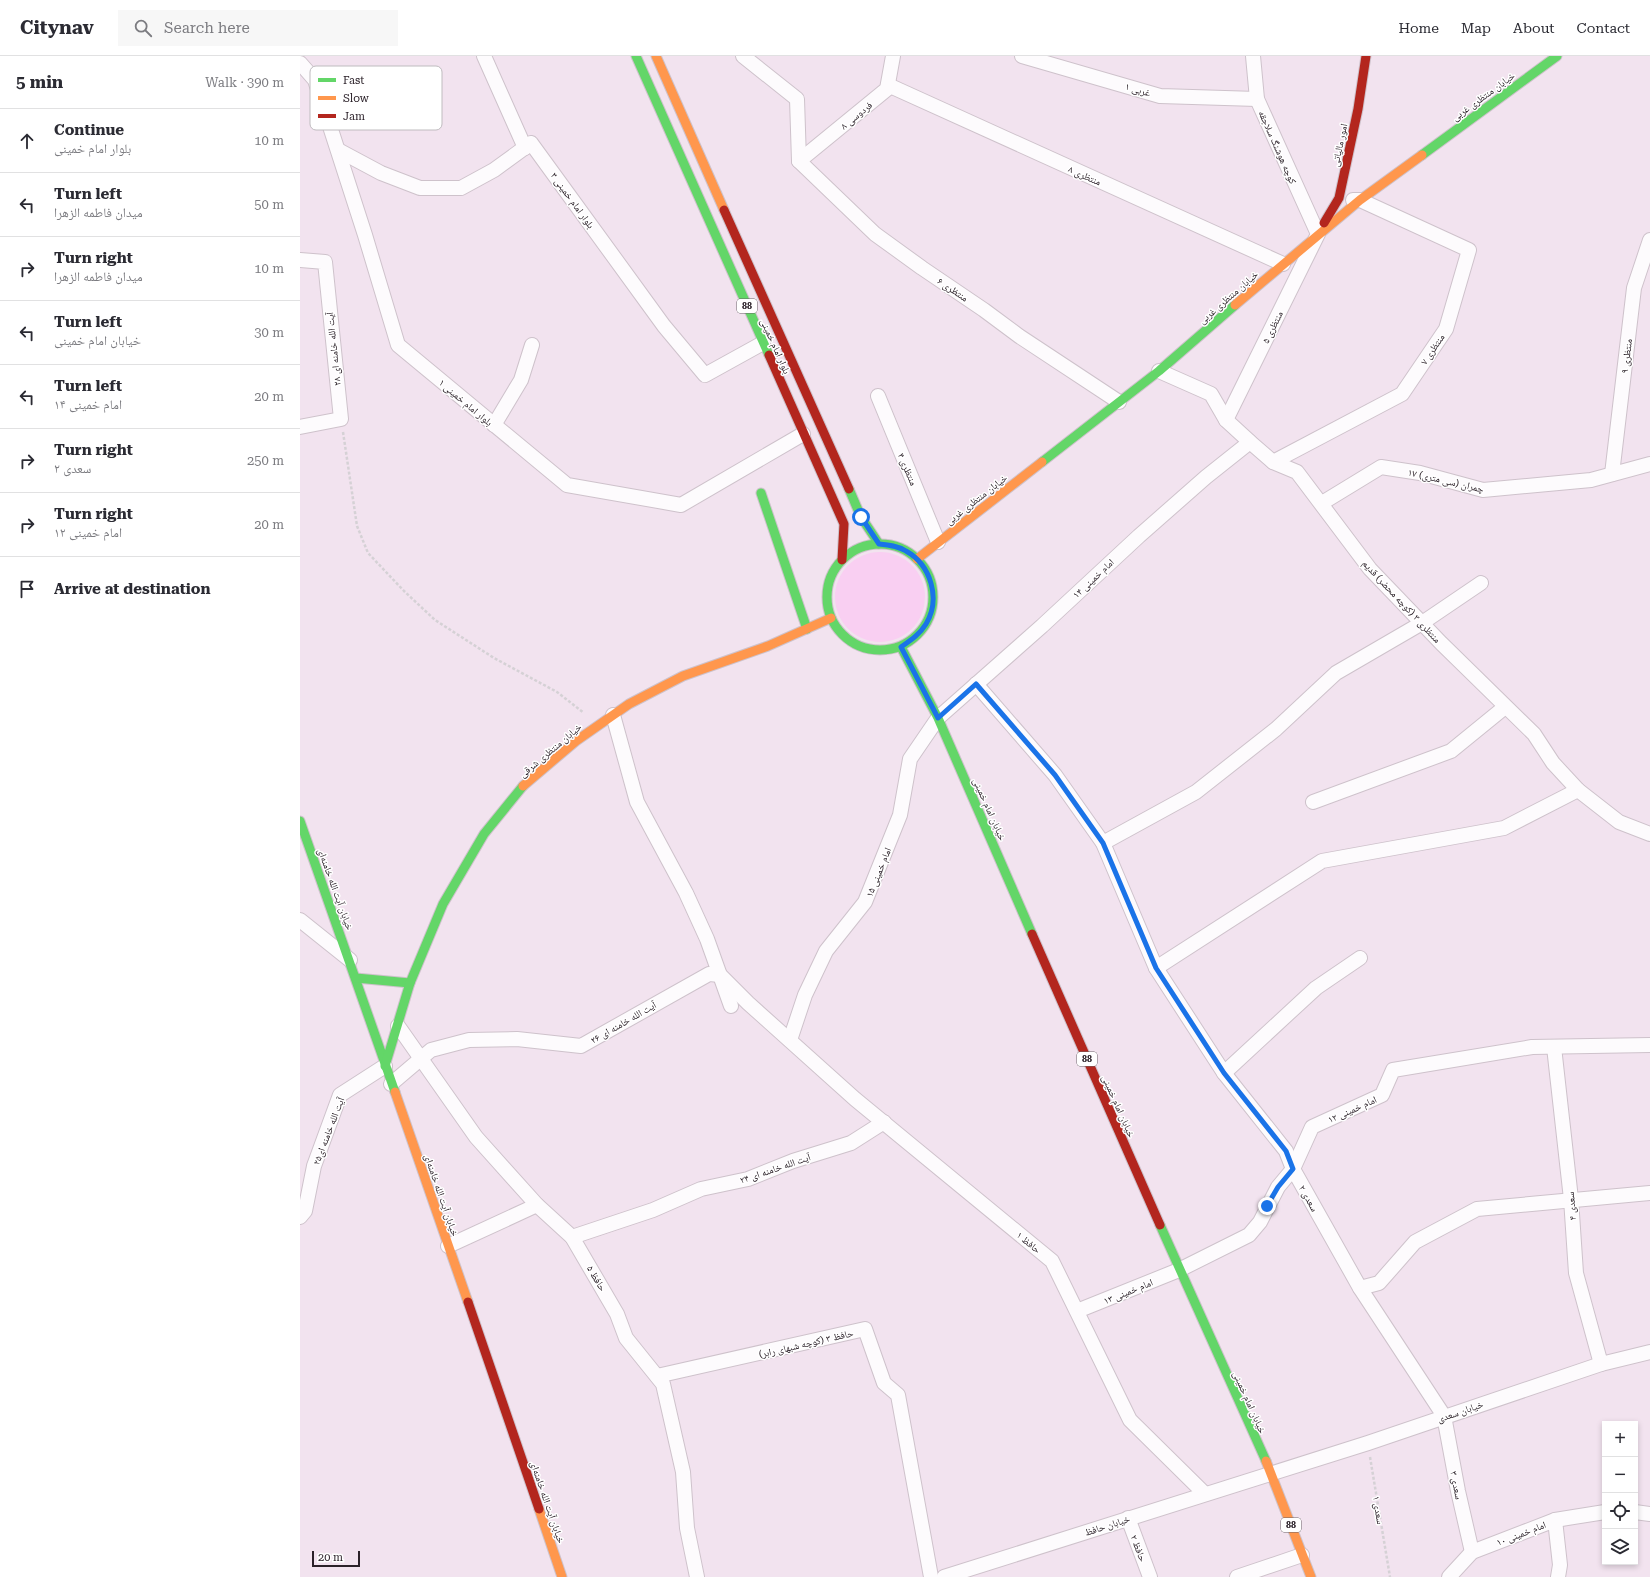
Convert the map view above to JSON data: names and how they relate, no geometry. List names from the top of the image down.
{
  "streets": {
    "main road": [
      "خیابان منتظری غربی",
      "امور مالیاتی",
      "88",
      "بلوار امام خمینی",
      "خیابان منتظری شرقی",
      "خیابان امام خمینی",
      "خیابان آیت الله خامنه‌ای"
    ],
    "street": [
      "غربی ۱",
      "فردوسی ۸",
      "کوچه هوشنگ سلاجقه",
      "منتظری ۸",
      "بلوار امام خمینی ۳",
      "منتظری ۶",
      "منتظری ۵",
      "آیت الله خامنه ای ۲۸",
      "منتظری ۷",
      "منتظری ۹",
      "بلوار امام خمینی ۱",
      "منتظری ۴",
      "چمران (سی متری) ۱۷",
      "امام خمینی ۱۴",
      "منتظری ۳ (کوچه محضر) قدیم",
      "امام خمینی ۱۵",
      "آیت الله خامنه ای ۲۶",
      "امام خمینی ۱۲",
      "آیت الله خامنه ای۲۵",
      "آیت الله خامنه ای ۲۴",
      "سعدی ۲",
      "سعدی ۴",
      "حافظ ۱",
      "حافظ ۵",
      "امام خمینی ۱۳",
      "حافظ ۳ (کوچه شبهای رابر)",
      "خیابان سعدی",
      "سعدی ۳",
      "خیابان حافظ",
      "امام خمینی ۱۰",
      "حافظ ۲"
    ],
    "path": ["سعدی ۱"]
  },
  "crossings": [
    ["غربی ۱", "کوچه هوشنگ سلاجقه"],
    ["خیابان منتظری غربی", "امور مالیاتی"],
    ["خیابان منتظری غربی", "کوچه هوشنگ سلاجقه"],
    ["خیابان منتظری غربی", "منتظری ۸"],
    ["خیابان منتظری غربی", "منتظری ۶"],
    ["خیابان منتظری غربی", "منتظری ۵"],
    ["خیابان منتظری غربی", "بلوار امام خمینی"],
    ["خیابان منتظری غربی", "منتظری ۷"],
    ["خیابان منتظری غربی", "منتظری ۴"],
    ["خیابان منتظری غربی", "منتظری ۳ (کوچه محضر) قدیم"],
    ["خیابان منتظری غربی", "خیابان منتظری شرقی"],
    ["خیابان منتظری غربی", "خیابان امام خمینی"],
    ["فردوسی ۸", "منتظری ۸"],
    ["فردوسی ۸", "منتظری ۶"],
    ["امور مالیاتی", "کوچه هوشنگ سلاجقه"],
    ["امور مالیاتی", "منتظری ۵"],
    ["امور مالیاتی", "منتظری ۷"],
    ["کوچه هوشنگ سلاجقه", "منتظری ۵"],
    ["بلوار امام خمینی ۳", "بلوار امام خمینی"],
    ["منتظری ۵", "منتظری ۳ (کوچه محضر) قدیم"],
    ["بلوار امام خمینی", "بلوار امام خمینی ۱"],
    ["بلوار امام خمینی", "خیابان منتظری شرقی"],
    ["بلوار امام خمینی", "خیابان امام خمینی"],
    ["منتظری ۷", "منتظری ۳ (کوچه محضر) قدیم"],
    ["منتظری ۹", "چمران (سی متری) ۱۷"],
    ["چمران (سی متری) ۱۷", "منتظری ۳ (کوچه محضر) قدیم"],
    ["امام خمینی ۱۴", "منتظری ۳ (کوچه محضر) قدیم"],
    ["امام خمینی ۱۴", "خیابان امام خمینی"],
    ["امام خمینی ۱۴", "امام خمینی ۱۵"],
    ["امام خمینی ۱۴", "سعدی ۲"],
    ["خیابان منتظری شرقی", "خیابان امام خمینی"],
    ["خیابان منتظری شرقی", "خیابان آیت الله خامنه‌ای"],
    ["خیابان منتظری شرقی", "آیت الله خامنه ای۲۵"],
    ["خیابان منتظری شرقی", "حافظ ۵"],
    ["خیابان امام خمینی", "امام خمینی ۱۵"],
    ["خیابان امام خمینی", "امام خمینی ۱۲"],
    ["خیابان امام خمینی", "امام خمینی ۱۳"],
    ["خیابان امام خمینی", "خیابان سعدی"],
    ["خیابان امام خمینی", "خیابان حافظ"],
    ["امام خمینی ۱۵", "حافظ ۱"],
    ["خیابان آیت الله خامنه‌ای", "آیت الله خامنه ای ۲۶"],
    ["خیابان آیت الله خامنه‌ای", "آیت الله خامنه ای۲۵"],
    ["امام خمینی ۱۲", "سعدی ۲"],
    ["امام خمینی ۱۲", "سعدی ۴"],
    ["امام خمینی ۱۲", "امام خمینی ۱۳"],
    ["آیت الله خامنه ای ۲۴", "حافظ ۱"],
    ["آیت الله خامنه ای ۲۴", "حافظ ۵"],
    ["سعدی ۲", "خیابان سعدی"],
    ["سعدی ۲", "سعدی ۳"],
    ["سعدی ۴", "خیابان سعدی"],
    ["حافظ ۱", "امام خمینی ۱۳"],
    ["حافظ ۱", "خیابان حافظ"],
    ["حافظ ۵", "حافظ ۳ (کوچه شبهای رابر)"],
    ["خیابان سعدی", "سعدی ۳"],
    ["خیابان سعدی", "سعدی ۱"],
    ["خیابان سعدی", "خیابان حافظ"],
    ["سعدی ۳", "امام خمینی ۱۰"],
    ["خیابان حافظ", "حافظ ۲"]
  ],
  "legend": ["Fast", "Slow", "Jam"],
  "scale_bar": "20 m",
  "page": {
    "header": "Citynav",
    "search": "Search here",
    "nav": [
      "Home",
      "Map",
      "About",
      "Contact"
    ],
    "heading": ["5 min", "Walk · 390 m"],
    "list": [
      ["Continue", "بلوار امام خمینی", "10 m"],
      ["Turn left", "میدان فاطمه الزهرا", "50 m"],
      ["Turn right", "میدان فاطمه الزهرا", "10 m"],
      ["Turn left", "خیابان امام خمینی", "30 m"],
      ["Turn left", "امام خمینی ۱۴", "20 m"],
      ["Turn right", "سعدی ۲", "250 m"],
      ["Turn right", "امام خمینی ۱۲", "20 m"],
      "Arrive at destination"
    ],
    "map_buttons": ["+", "−"],
    "scale": "20 m"
  }
}
